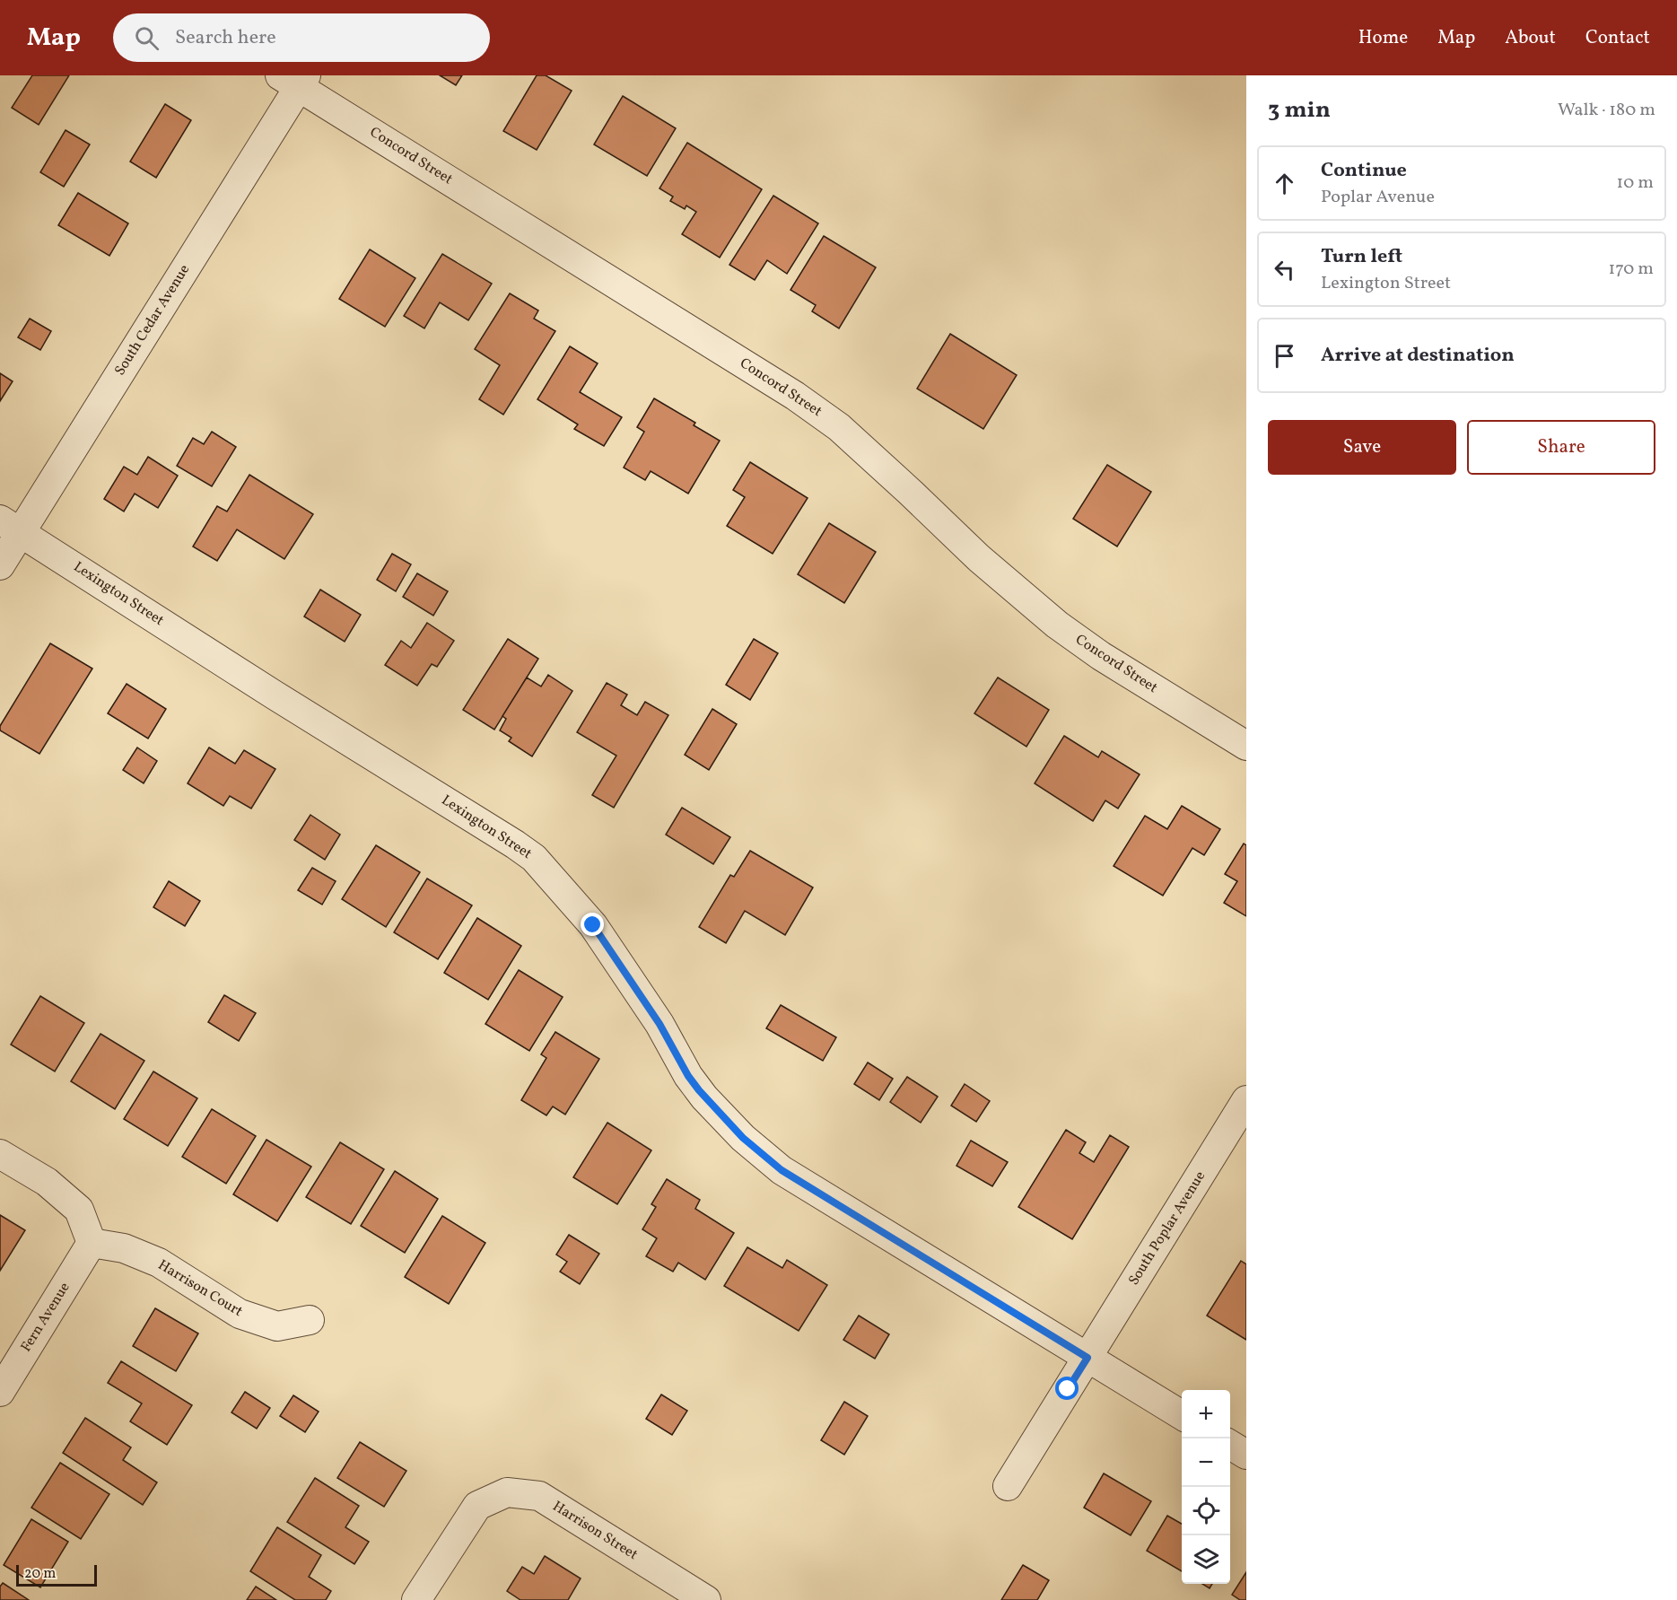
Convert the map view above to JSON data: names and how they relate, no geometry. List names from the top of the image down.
{
  "streets": {
    "street": [
      "Concord Street",
      "South Cedar Avenue",
      "Lexington Street",
      "South Poplar Avenue",
      "Harrison Court",
      "Fern Avenue",
      "Harrison Street"
    ]
  },
  "crossings": [
    ["Concord Street", "South Cedar Avenue"],
    ["South Cedar Avenue", "Lexington Street"],
    ["Lexington Street", "South Poplar Avenue"],
    ["Harrison Court", "Fern Avenue"]
  ],
  "scale_bar": "20 m",
  "page": {
    "header": "Map",
    "search": "Search here",
    "nav": [
      "Home",
      "Map",
      "About",
      "Contact"
    ],
    "heading": ["3 min", "Walk · 180 m"],
    "list": [
      ["Continue", "Poplar Avenue", "10 m"],
      ["Turn left", "Lexington Street", "170 m"],
      "Arrive at destination"
    ],
    "buttons": ["Save", "Share"],
    "map_buttons": ["+", "−"],
    "scale": "20 m"
  }
}
